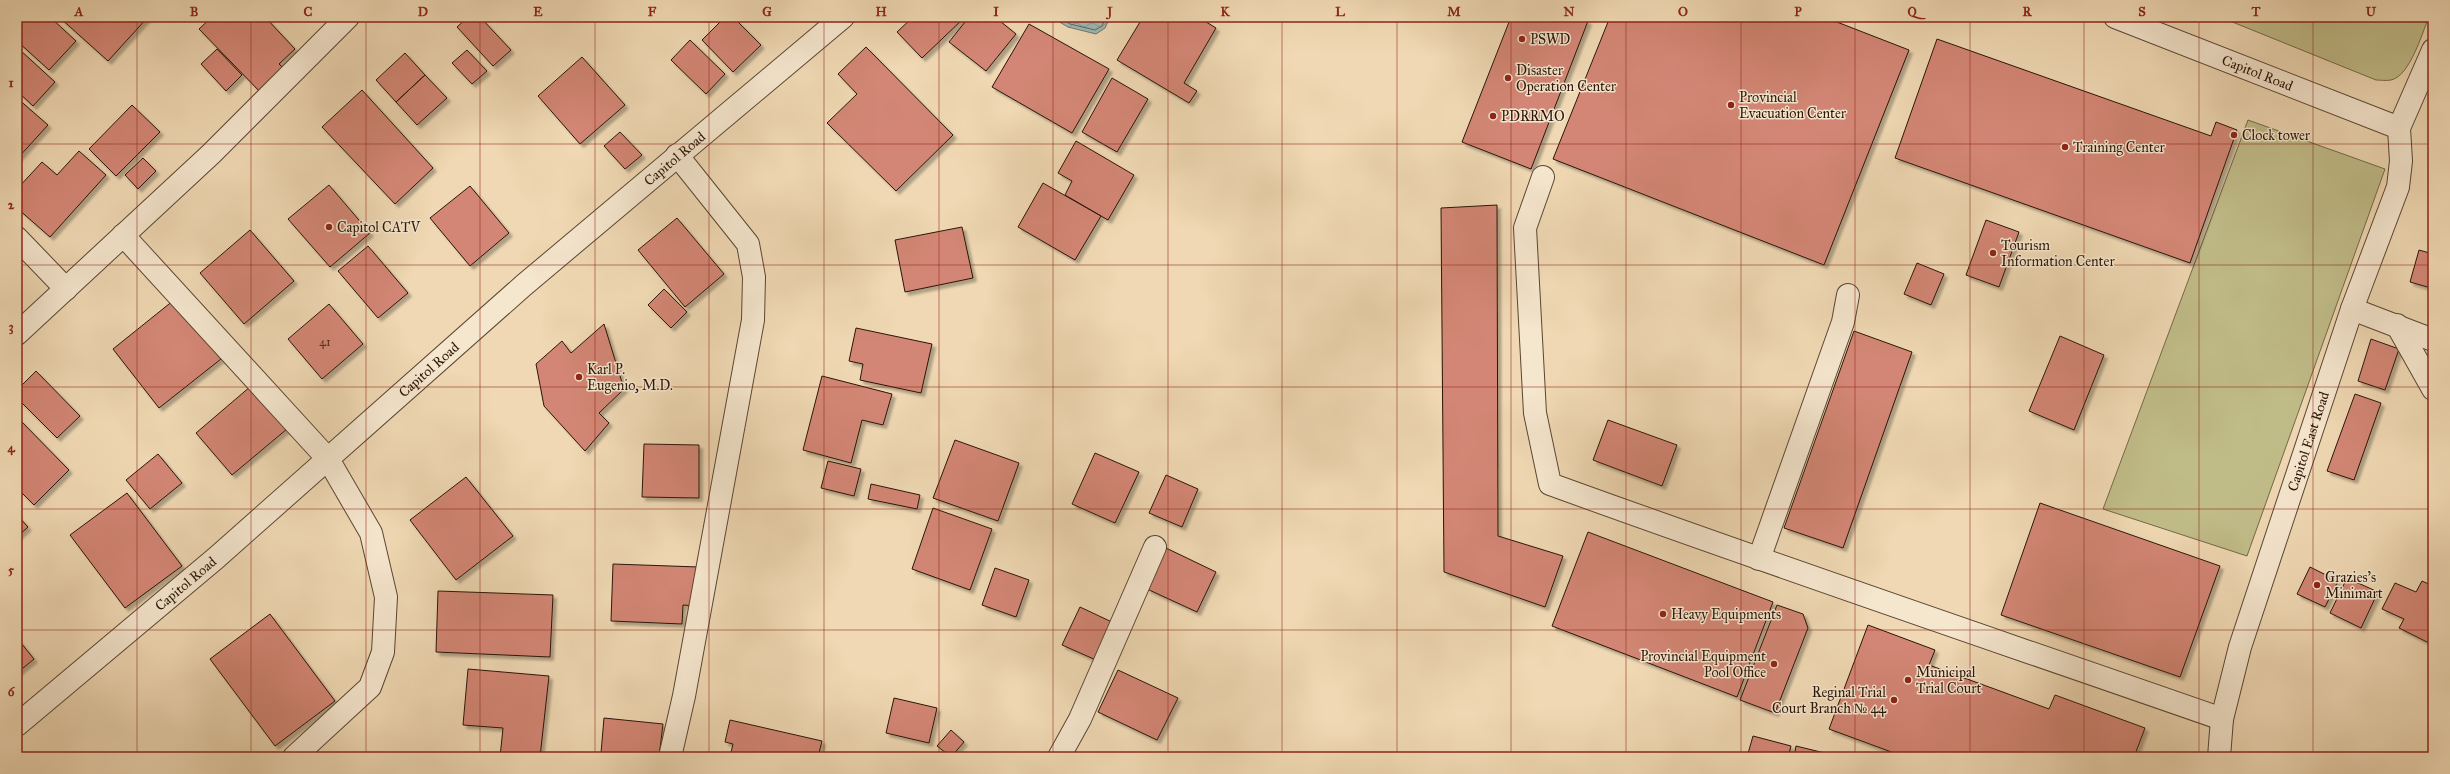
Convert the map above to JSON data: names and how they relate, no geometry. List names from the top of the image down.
{
  "streets": {
    "street": ["Capitol Road", "Capitol East Road"]
  },
  "crossings": [
    ["Capitol Road", "Capitol East Road"]
  ],
  "places": [
    "PSWD",
    "Disaster Operation Center",
    "Provincial Evacuation Center",
    "PDRRMO",
    "Clock tower",
    "Training Center",
    "Capitol CATV",
    "Tourism Information Center",
    "Karl P. Eugenio, M.D.",
    "Grazies's Minimart",
    "Heavy Equipments",
    "Provincial Equipment Pool Office",
    "Municipal Trial Court",
    "Reginal Trial Court Branch № 44"
  ],
  "house_numbers": ["41"],
  "grid": {
    "columns": [
      "A",
      "B",
      "C",
      "D",
      "E",
      "F",
      "G",
      "H",
      "I",
      "J",
      "K",
      "L",
      "M",
      "N",
      "O",
      "P",
      "Q",
      "R",
      "S",
      "T",
      "U"
    ],
    "rows": [
      "1",
      "2",
      "3",
      "4",
      "5",
      "6"
    ]
  }
}
